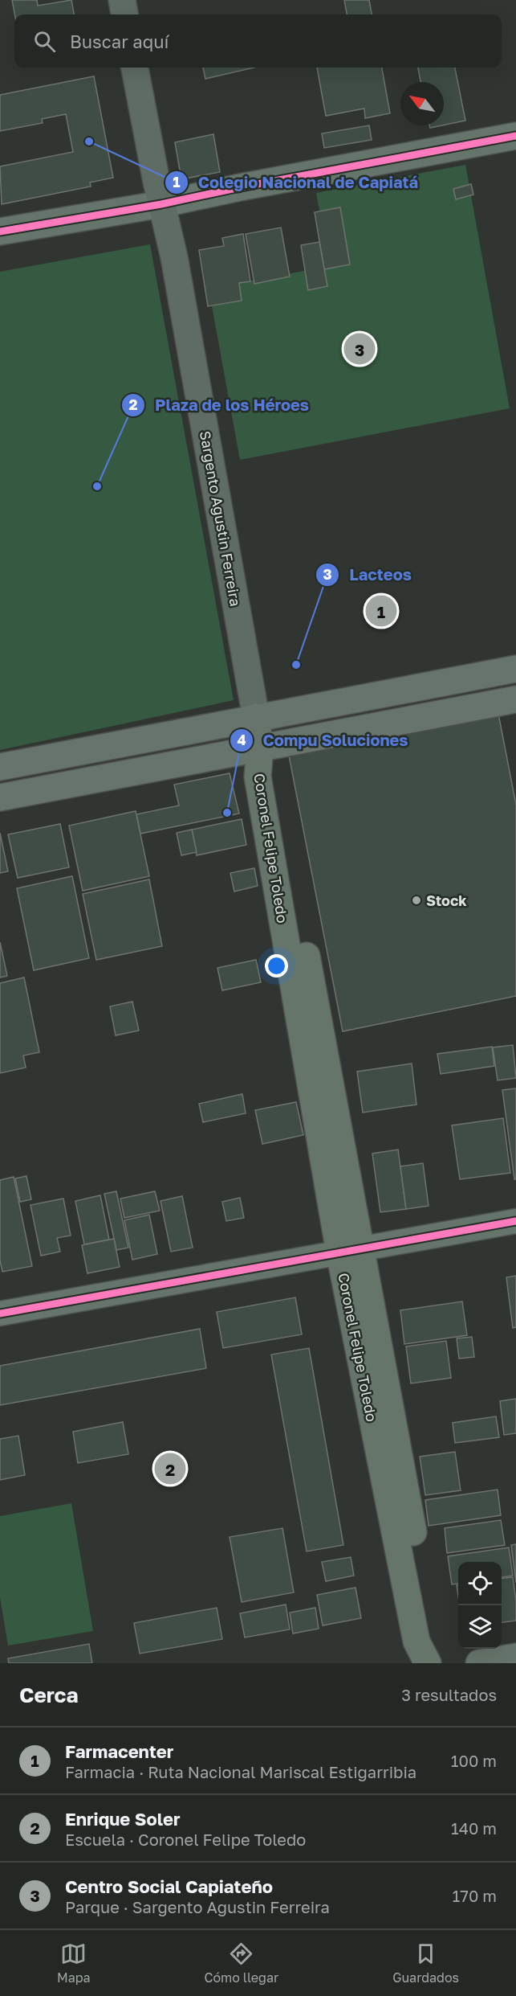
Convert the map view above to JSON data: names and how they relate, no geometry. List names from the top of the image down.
{
  "streets": {
    "main road": ["Sargento Agustin Ferreira", "Coronel Felipe Toledo"]
  },
  "crossings": [
    ["Sargento Agustin Ferreira", "Coronel Felipe Toledo"]
  ],
  "places": [
    "Colegio Nacional de Capiatá",
    "Plaza de los Héroes",
    "Lacteos",
    "Compu Soluciones",
    "Stock"
  ],
  "north": "top left",
  "page": {
    "search": "Buscar aquí",
    "pins": ["3", "1", "2"],
    "heading": ["Cerca", "3 resultados"],
    "list": [
      {
        "mark": "1",
        "name": "Farmacenter",
        "note": "Farmacia · Ruta Nacional Mariscal Estigarribia",
        "value": "100 m"
      },
      {
        "mark": "2",
        "name": "Enrique Soler",
        "note": "Escuela · Coronel Felipe Toledo",
        "value": "140 m"
      },
      {
        "mark": "3",
        "name": "Centro Social Capiateño",
        "note": "Parque · Sargento Agustin Ferreira",
        "value": "170 m"
      }
    ],
    "nav": ["Mapa", "Cómo llegar", "Guardados"]
  }
}
